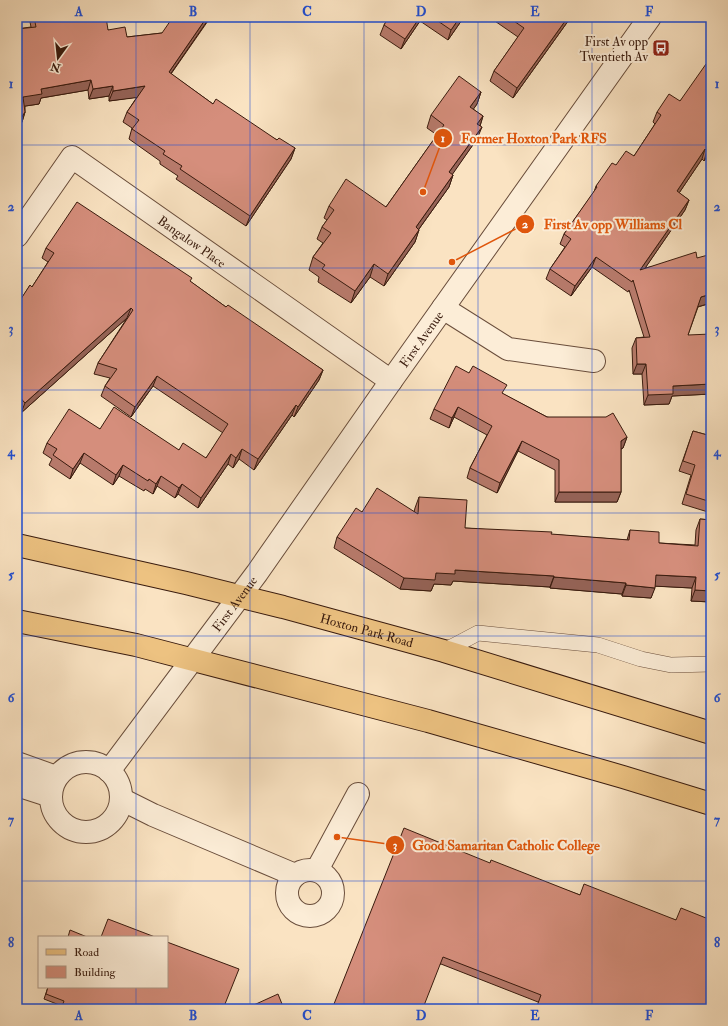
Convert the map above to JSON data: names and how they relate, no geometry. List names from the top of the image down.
{
  "streets": {
    "main road": ["Hoxton Park Road"],
    "street": ["Bangalow Place", "First Avenue"]
  },
  "crossings": [
    ["Bangalow Place", "First Avenue"],
    ["First Avenue", "Hoxton Park Road"]
  ],
  "places": {
    "bus stop": ["First Av opp Twentieth Av"],
    "other": ["Former Hoxton Park RFS", "First Av opp Williams Cl", "Good Samaritan Catholic College"]
  },
  "legend": ["Road", "Building"],
  "north": "bottom",
  "grid": {
    "columns": [
      "A",
      "B",
      "C",
      "D",
      "E",
      "F"
    ],
    "rows": [
      "1",
      "2",
      "3",
      "4",
      "5",
      "6",
      "7",
      "8"
    ]
  }
}
